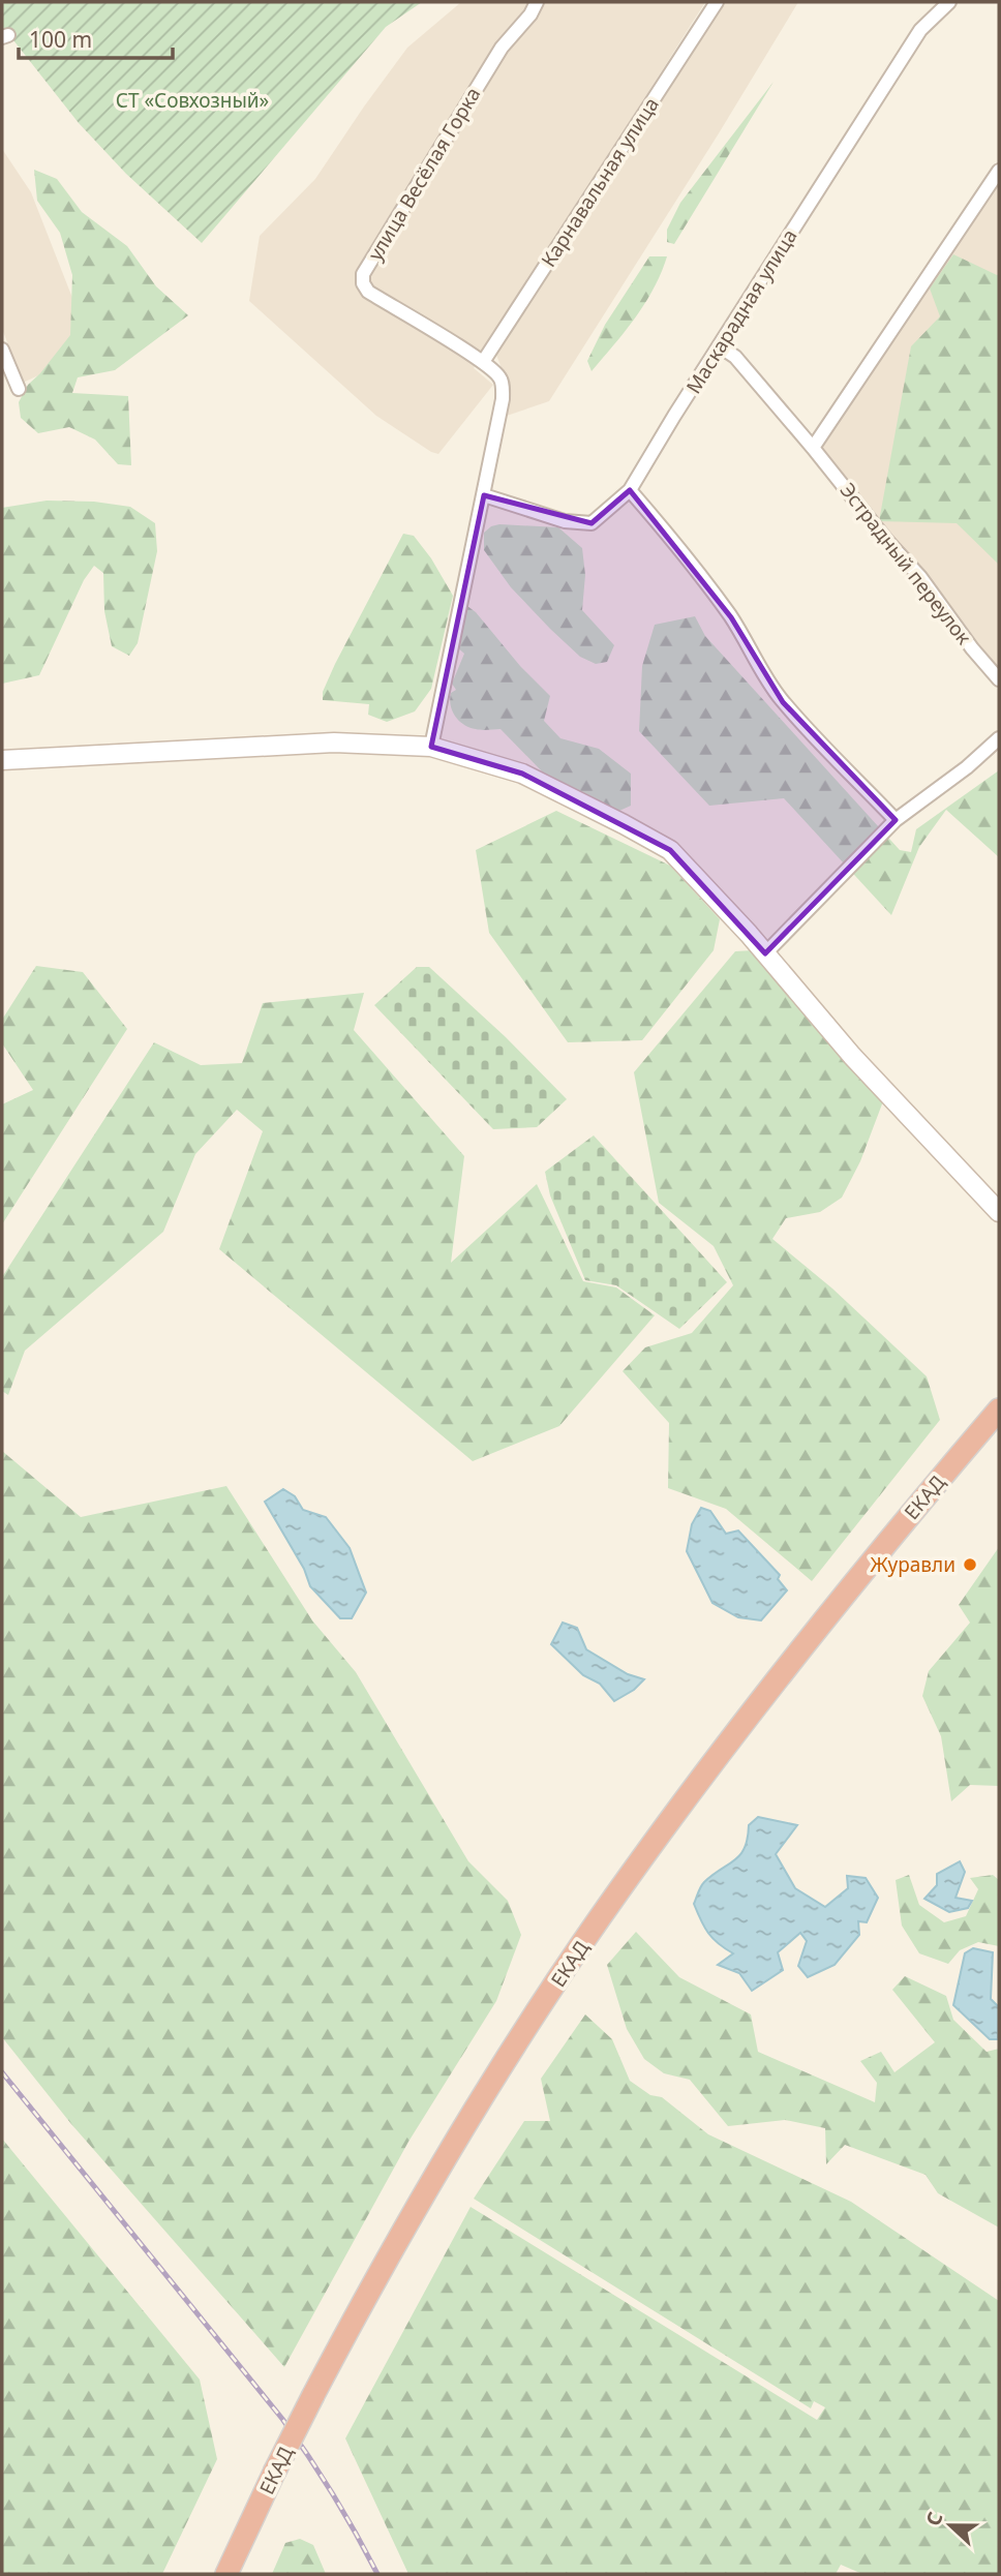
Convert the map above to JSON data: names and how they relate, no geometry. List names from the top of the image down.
{
  "streets": {
    "highway": ["ЕКАД"],
    "street": [
      "улица Весёлая Горка",
      "Карнавальная улица",
      "Маскарадная улица",
      "Эстрадный переулок"
    ]
  },
  "crossings": [
    ["улица Весёлая Горка", "Карнавальная улица"],
    ["улица Весёлая Горка", "Маскарадная улица"],
    ["Маскарадная улица", "Эстрадный переулок"]
  ],
  "parks": ["СТ «Совхозный»"],
  "places": ["Журавли"],
  "scale_bar": "100 m",
  "north": "left"
}
